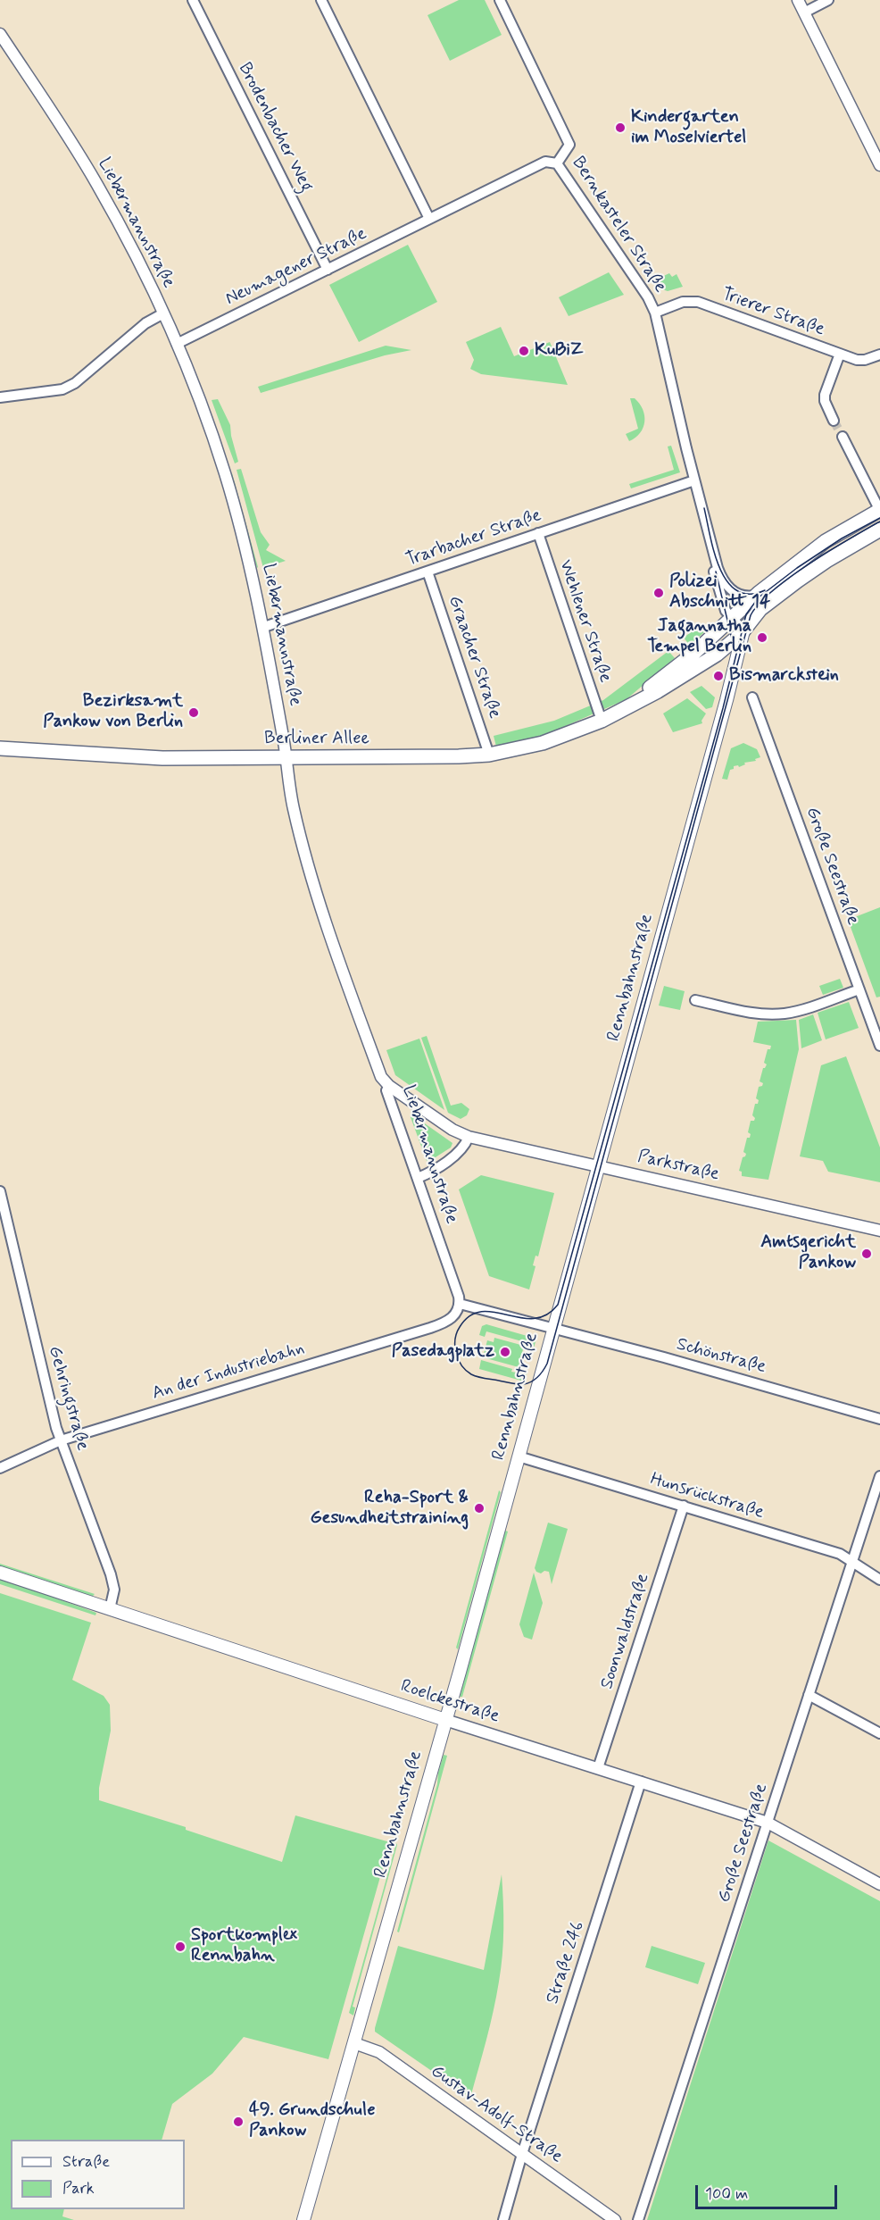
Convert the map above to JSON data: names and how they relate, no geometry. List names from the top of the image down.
{
  "streets": {
    "main road": ["Berliner Allee", "Rennbahnstraße", "Roelckestraße"],
    "street": [
      "Brodenbacher Weg",
      "Liebermannstraße",
      "Bernkasteler Straße",
      "Neumagener Straße",
      "Trierer Straße",
      "Trarbacher Straße",
      "Wehlener Straße",
      "Graacher Straße",
      "Große Seestraße",
      "Parkstraße",
      "Schönstraße",
      "An der Industriebahn",
      "Gehringstraße",
      "Hunsrückstraße",
      "Soonwaldstraße",
      "Straße 246",
      "Gustav-Adolf-Straße"
    ]
  },
  "crossings": [
    ["Brodenbacher Weg", "Neumagener Straße"],
    ["Liebermannstraße", "Neumagener Straße"],
    ["Liebermannstraße", "Trarbacher Straße"],
    ["Liebermannstraße", "Berliner Allee"],
    ["Liebermannstraße", "Parkstraße"],
    ["Liebermannstraße", "An der Industriebahn"],
    ["Bernkasteler Straße", "Neumagener Straße"],
    ["Bernkasteler Straße", "Trierer Straße"],
    ["Bernkasteler Straße", "Trarbacher Straße"],
    ["Bernkasteler Straße", "Berliner Allee"],
    ["Bernkasteler Straße", "Rennbahnstraße"],
    ["Trarbacher Straße", "Wehlener Straße"],
    ["Trarbacher Straße", "Graacher Straße"],
    ["Wehlener Straße", "Berliner Allee"],
    ["Graacher Straße", "Berliner Allee"],
    ["Berliner Allee", "Rennbahnstraße"],
    ["Große Seestraße", "Hunsrückstraße"],
    ["Große Seestraße", "Roelckestraße"],
    ["Rennbahnstraße", "Parkstraße"],
    ["Rennbahnstraße", "Schönstraße"],
    ["Rennbahnstraße", "Hunsrückstraße"],
    ["Rennbahnstraße", "Roelckestraße"],
    ["Rennbahnstraße", "Gustav-Adolf-Straße"],
    ["An der Industriebahn", "Gehringstraße"],
    ["Gehringstraße", "Roelckestraße"],
    ["Hunsrückstraße", "Soonwaldstraße"],
    ["Soonwaldstraße", "Roelckestraße"],
    ["Roelckestraße", "Straße 246"],
    ["Straße 246", "Gustav-Adolf-Straße"]
  ],
  "places": [
    "Kindergarten im Moselviertel",
    "KuBiZ",
    "Polizei Abschnitt 14",
    "Jagannatha Tempel Berlin",
    "Bismarckstein",
    "Bezirksamt Pankow von Berlin",
    "Amtsgericht Pankow",
    "Pasedagplatz",
    "Reha-Sport & Gesundheitstraining",
    "Sportkomplex Rennbahn",
    "49. Grundschule Pankow"
  ],
  "legend": ["Straße", "Park"],
  "scale_bar": "100 m"
}
